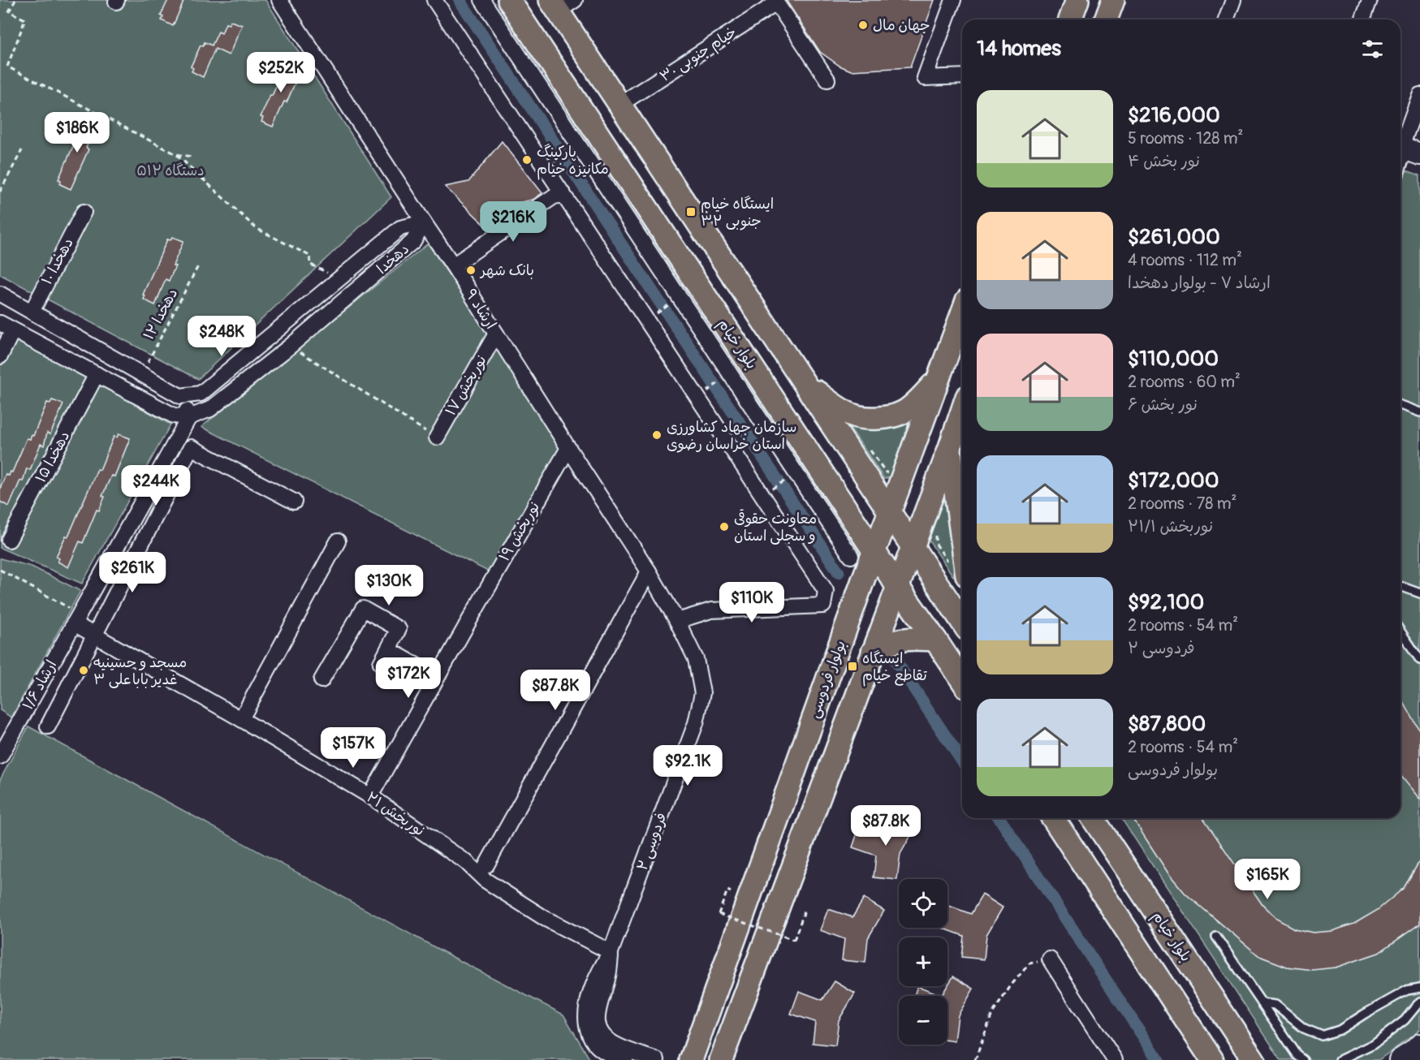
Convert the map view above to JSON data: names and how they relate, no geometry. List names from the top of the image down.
{
  "streets": {
    "main road": ["بلوار خیام", "بولوار فردوسی"],
    "street": [
      "خیام جنوبی ۳۰",
      "دهخدا",
      "دهخدا ۱۰",
      "ارشاد ۹",
      "نوربخش ۱۷",
      "دهخدا ۱۵",
      "نوربخش ۱۹",
      "ارشاد ۱/۶",
      "نوربخش ۲۱",
      "فردوسی ۲"
    ],
    "path": ["دهخدا ۱۲"]
  },
  "crossings": [
    ["دهخدا", "ارشاد ۹"],
    ["دهخدا", "ارشاد ۱/۶"],
    ["ارشاد ۹", "نوربخش ۱۷"],
    ["ارشاد ۹", "نوربخش ۱۹"],
    ["ارشاد ۹", "فردوسی ۲"],
    ["بلوار خیام", "بولوار فردوسی"],
    ["نوربخش ۱۹", "نوربخش ۲۱"],
    ["ارشاد ۱/۶", "نوربخش ۲۱"],
    ["نوربخش ۲۱", "فردوسی ۲"]
  ],
  "parks": ["۵۱۲ دستگاه"],
  "places": {
    "other": [
      "جهان مال",
      "پارکینگ مکانیزه خیام",
      "بانک شهر",
      "سازمان جهاد کشاورزی استان خراسان رضوی",
      "معاونت حقوقی و سجلی استان",
      "مسجد و حسینیه غدیر باباعلی ۳"
    ],
    "transit": ["ایستگاه خیام جنوبی ۳۲", "ایستگاه تقاطع خیام"]
  },
  "page": {
    "heading": "14 homes",
    "price": [
      "$252K",
      "$186K",
      "$216K",
      "$248K",
      "$244K",
      "$261K",
      "$130K",
      "$110K",
      "$172K",
      "$87.8K",
      "$157K",
      "$92.1K",
      "$87.8K",
      "$165K"
    ],
    "list": [
      {
        "name": "$216,000",
        "note": "5 rooms · 128 m² · نور بخش ۴"
      },
      {
        "name": "$261,000",
        "note": "4 rooms · 112 m² · ارشاد ۷ - بولوار دهخدا"
      },
      {
        "name": "$110,000",
        "note": "2 rooms · 60 m² · نور بخش ۶"
      },
      {
        "name": "$172,000",
        "note": "2 rooms · 78 m² · نوربخش ۲۱/۱"
      },
      {
        "name": "$92,100",
        "note": "2 rooms · 54 m² · فردوسی ۲"
      },
      {
        "name": "$87,800",
        "note": "2 rooms · 54 m² · بولوار فردوسی"
      }
    ],
    "map_buttons": ["+", "−"]
  }
}
